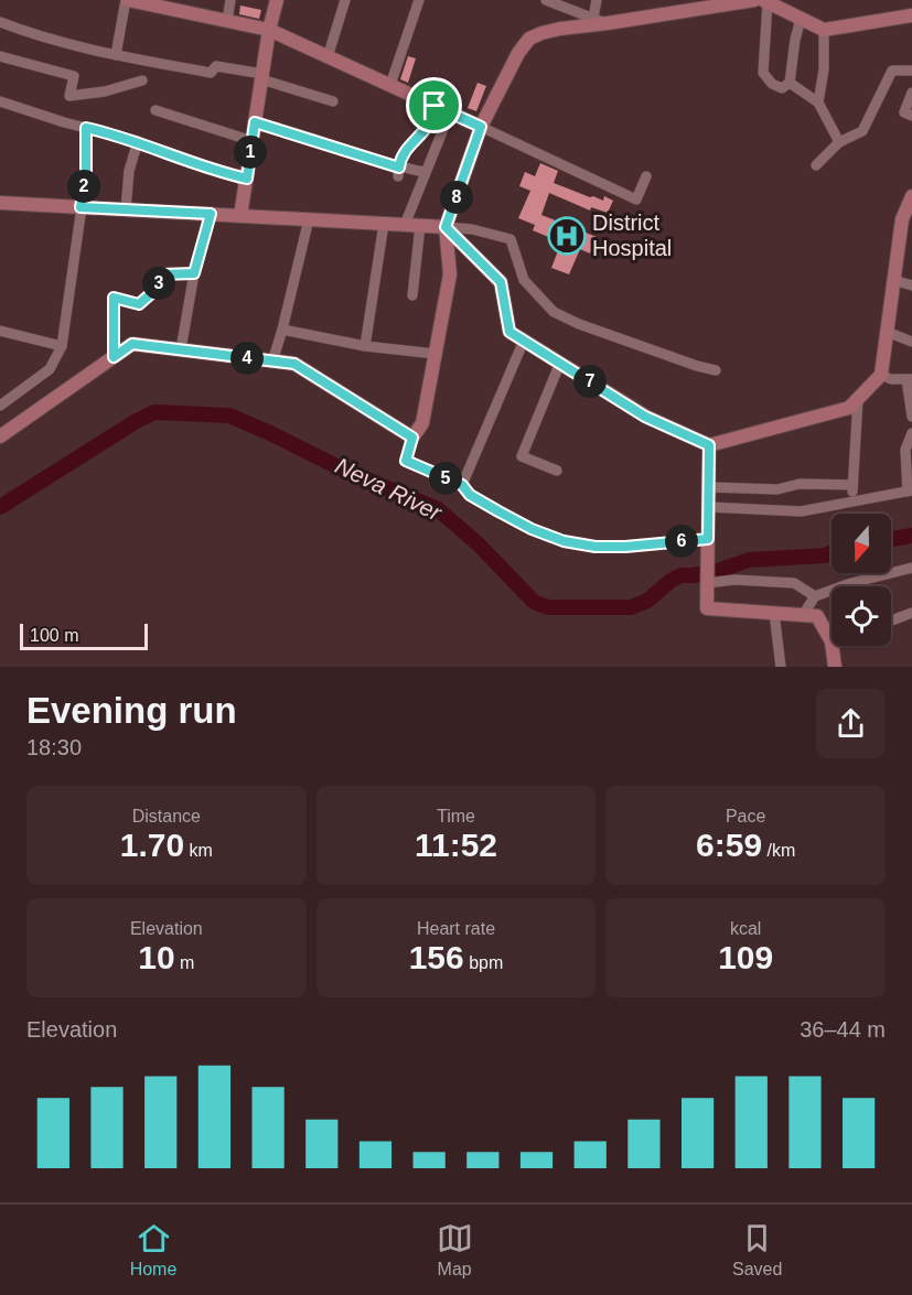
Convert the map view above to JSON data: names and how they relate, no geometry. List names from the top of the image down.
{
  "water": ["Neva River"],
  "places": {
    "hospital": ["District Hospital"]
  },
  "scale_bar": "100 m",
  "north": "bottom",
  "page": {
    "pins": [
      "1",
      "2",
      "8",
      "3",
      "4",
      "7",
      "5",
      "6"
    ],
    "scale": "100 m",
    "heading": ["Evening run", "18:30"],
    "stats": [
      ["Distance", "1.70 km"],
      ["Time", "11:52"],
      ["Pace", "6:59 /km"],
      ["Elevation", "10 m"],
      ["Heart rate", "156 bpm"],
      ["kcal", "109"]
    ],
    "chart": ["Elevation", "36–44 m"],
    "tabs": ["Home", "Map", "Saved"]
  }
}
